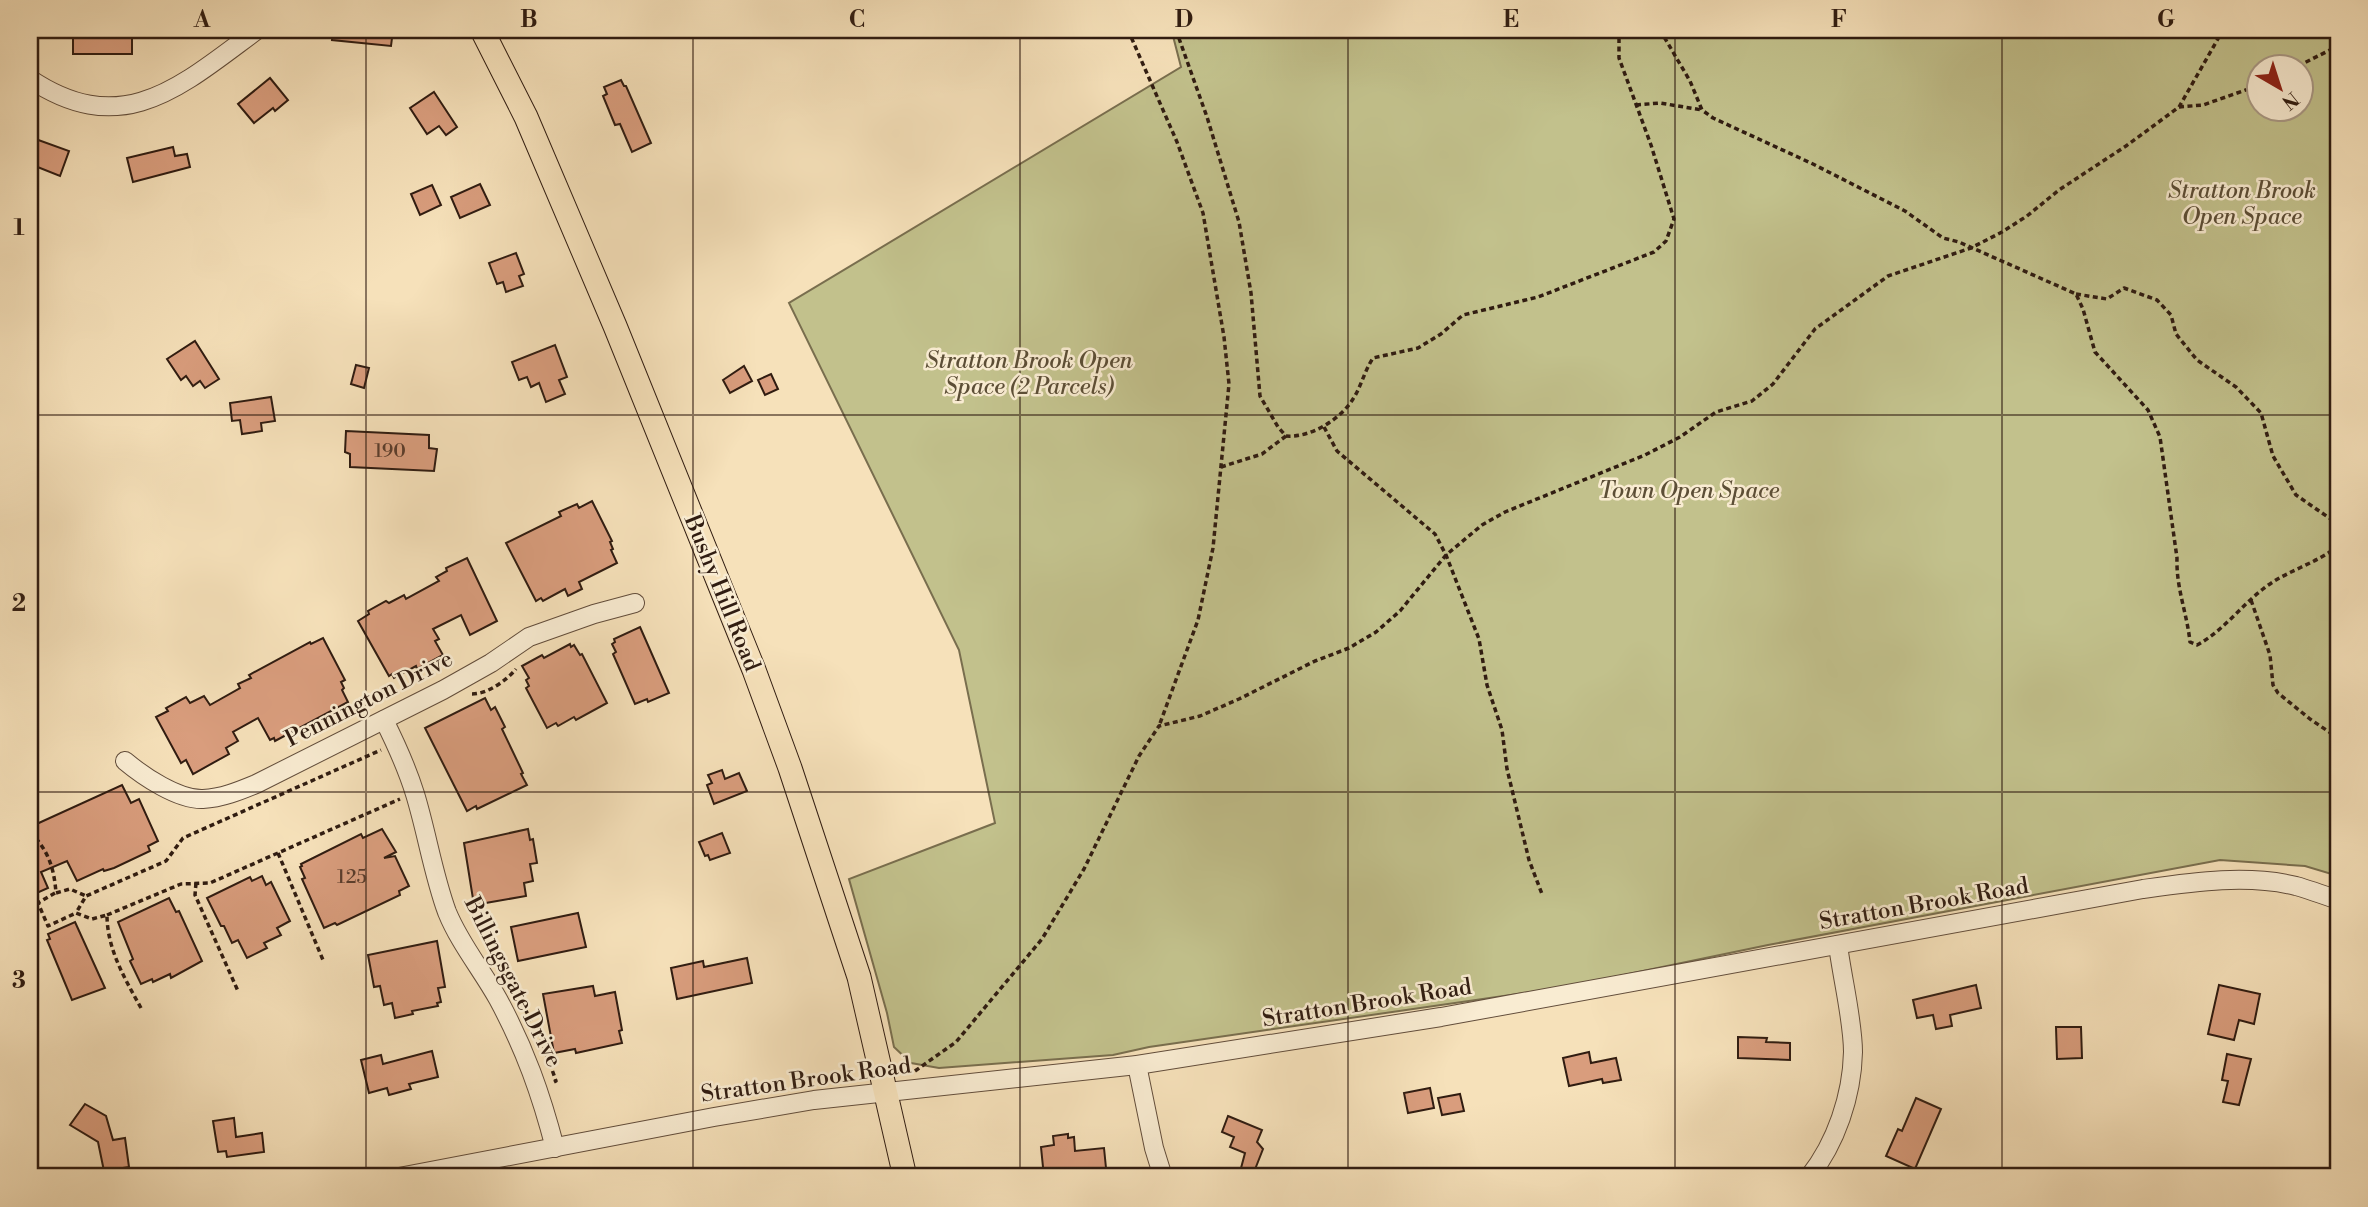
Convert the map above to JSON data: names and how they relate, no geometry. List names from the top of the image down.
{
  "streets": {
    "main road": ["Bushy Hill Road"],
    "street": ["Pennington Drive", "Stratton Brook Road", "Billingsgate Drive"]
  },
  "crossings": [
    ["Bushy Hill Road", "Stratton Brook Road"],
    ["Pennington Drive", "Billingsgate Drive"],
    ["Stratton Brook Road", "Billingsgate Drive"]
  ],
  "parks": ["Stratton Brook Open Space", "Stratton Brook Open Space (2 Parcels)", "Town Open Space"],
  "house_numbers": ["190", "125"],
  "north": "bottom right",
  "grid": {
    "columns": [
      "A",
      "B",
      "C",
      "D",
      "E",
      "F",
      "G"
    ],
    "rows": ["1", "2", "3"]
  }
}
